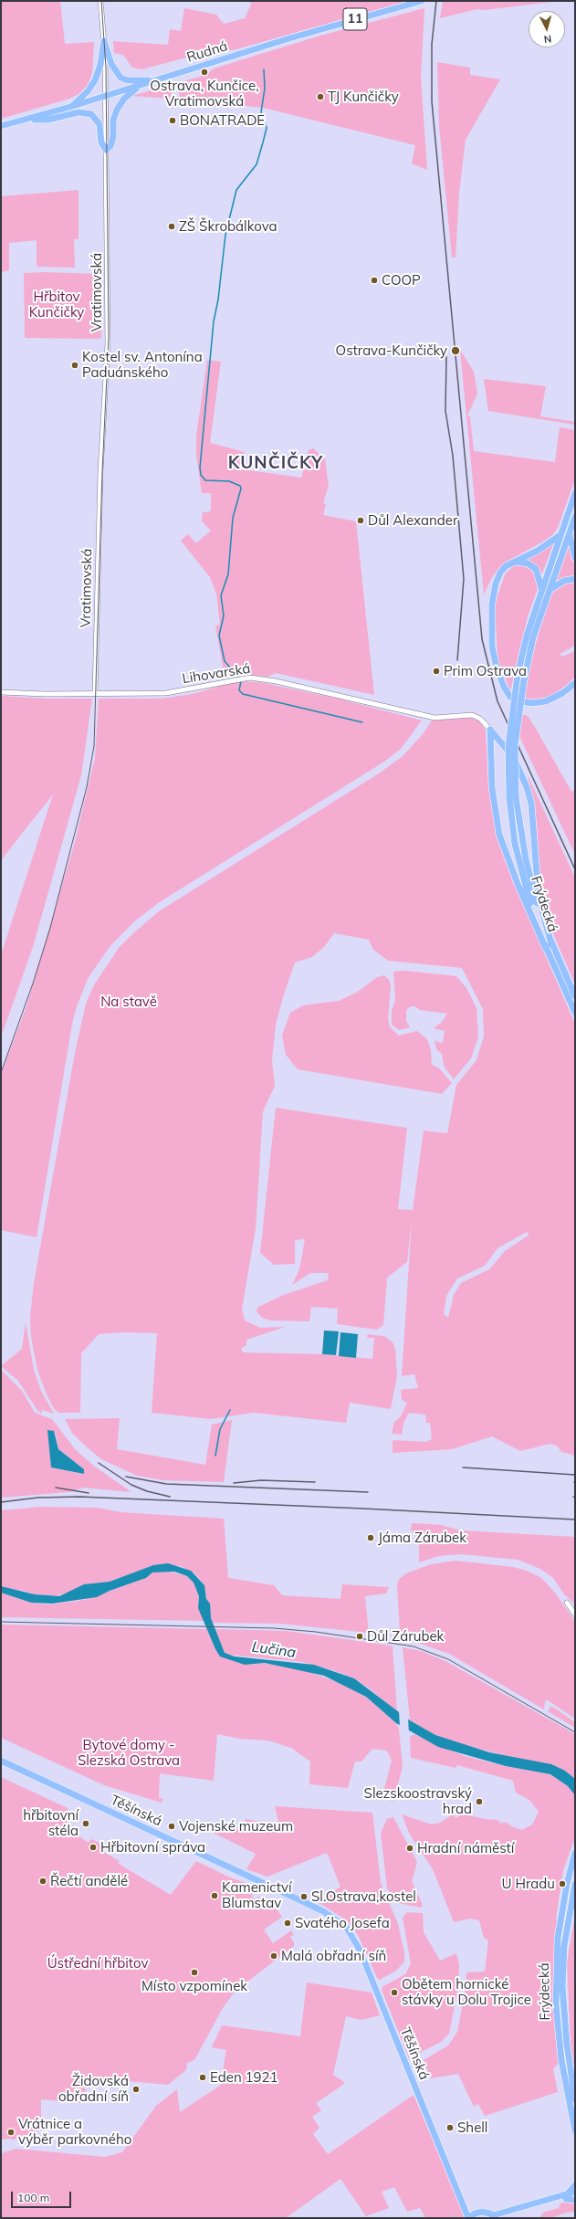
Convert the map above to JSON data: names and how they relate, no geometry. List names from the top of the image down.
{
  "streets": {
    "main road": [
      "11",
      "Rudná",
      "Frýdecká",
      "Těšínská"
    ],
    "street": ["Vratimovská", "Lihovarská"]
  },
  "crossings": [
    ["Rudná", "Vratimovská"],
    ["Vratimovská", "Lihovarská"]
  ],
  "districts": ["KUNČIČKY"],
  "water": ["Lučina"],
  "parks": [
    "Hřbitov Kunčičky",
    "Na stavě",
    "Bytové domy - Slezská Ostrava",
    "Ústřední hřbitov"
  ],
  "places": [
    "Ostrava, Kunčice, Vratimovská",
    "TJ Kunčičky",
    "BONATRADE",
    "ZŠ Škrobálkova",
    "COOP",
    "Ostrava-Kunčičky",
    "Kostel sv. Antonína Paduánského",
    "Důl Alexander",
    "Prim Ostrava",
    "Jáma Zárubek",
    "Důl Zárubek",
    "Slezskoostravský hrad",
    "hřbitovní stéla",
    "Vojenské muzeum",
    "Hřbitovní správa",
    "Hradní náměstí",
    "Řečtí andělé",
    "U Hradu",
    "Kamenictví Blumstav",
    "Sl.Ostrava,kostel",
    "Svatého Josefa",
    "Malá obřadní síň",
    "Místo vzpomínek",
    "Obětem hornické stávky u Dolu Trojice",
    "Eden 1921",
    "Židovská obřadní síň",
    "Shell",
    "Vrátnice a výběr parkovného"
  ],
  "scale_bar": "100 m",
  "north": "bottom"
}
